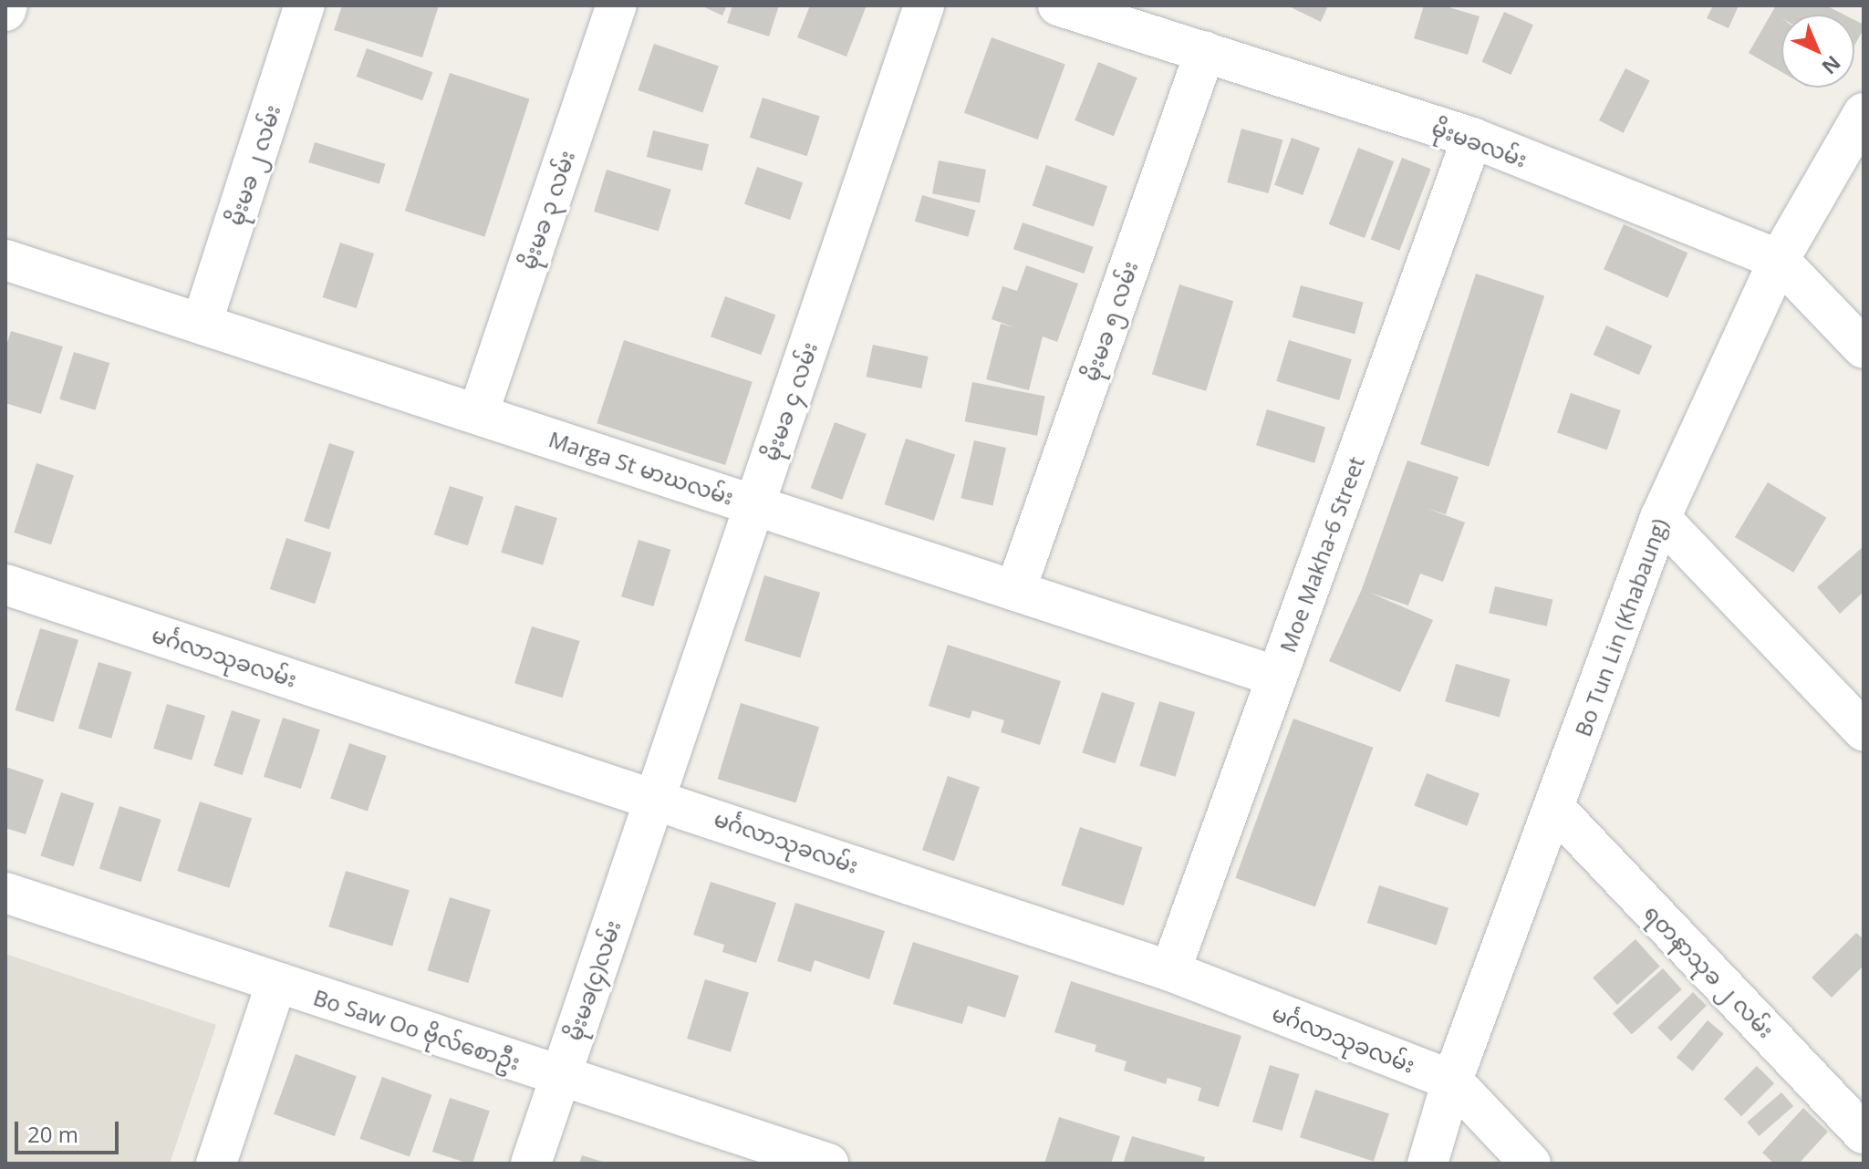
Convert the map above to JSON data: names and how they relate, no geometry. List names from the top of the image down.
{
  "streets": {
    "street": [
      "မိုးမခလမ်း",
      "မိုးမခ ၂ လမ်း",
      "မိုးမခ ၃ လမ်း",
      "မိုးမခ ၅ လမ်း",
      "မိုးမခ ၄ လမ်း",
      "Marga St မာဃလမ်း",
      "Moe Makha-6 Street",
      "Bo Tun Lin (Khabaung)",
      "မင်္ဂလာသုခလမ်း",
      "ရတနာသုခ ၂ လမ်း",
      "မိုးမခ(၄)လမ်း",
      "Bo Saw Oo ဗိုလ်စောဦး"
    ]
  },
  "crossings": [
    ["မိုးမခလမ်း", "မိုးမခ ၅ လမ်း"],
    ["မိုးမခလမ်း", "Moe Makha-6 Street"],
    ["မိုးမခလမ်း", "Bo Tun Lin (Khabaung)"],
    ["မိုးမခ ၂ လမ်း", "Marga St မာဃလမ်း"],
    ["မိုးမခ ၃ လမ်း", "Marga St မာဃလမ်း"],
    ["မိုးမခ ၅ လမ်း", "Marga St မာဃလမ်း"],
    ["မိုးမခ ၄ လမ်း", "Marga St မာဃလမ်း"],
    ["မိုးမခ ၄ လမ်း", "မင်္ဂလာသုခလမ်း"],
    ["မိုးမခ ၄ လမ်း", "မိုးမခ(၄)လမ်း"],
    ["Marga St မာဃလမ်း", "Moe Makha-6 Street"],
    ["Moe Makha-6 Street", "မင်္ဂလာသုခလမ်း"],
    ["Bo Tun Lin (Khabaung)", "မင်္ဂလာသုခလမ်း"],
    ["Bo Tun Lin (Khabaung)", "ရတနာသုခ ၂ လမ်း"],
    ["မင်္ဂလာသုခလမ်း", "မိုးမခ(၄)လမ်း"],
    ["မိုးမခ(၄)လမ်း", "Bo Saw Oo ဗိုလ်စောဦး"]
  ],
  "scale_bar": "20 m",
  "north": "bottom right"
}
